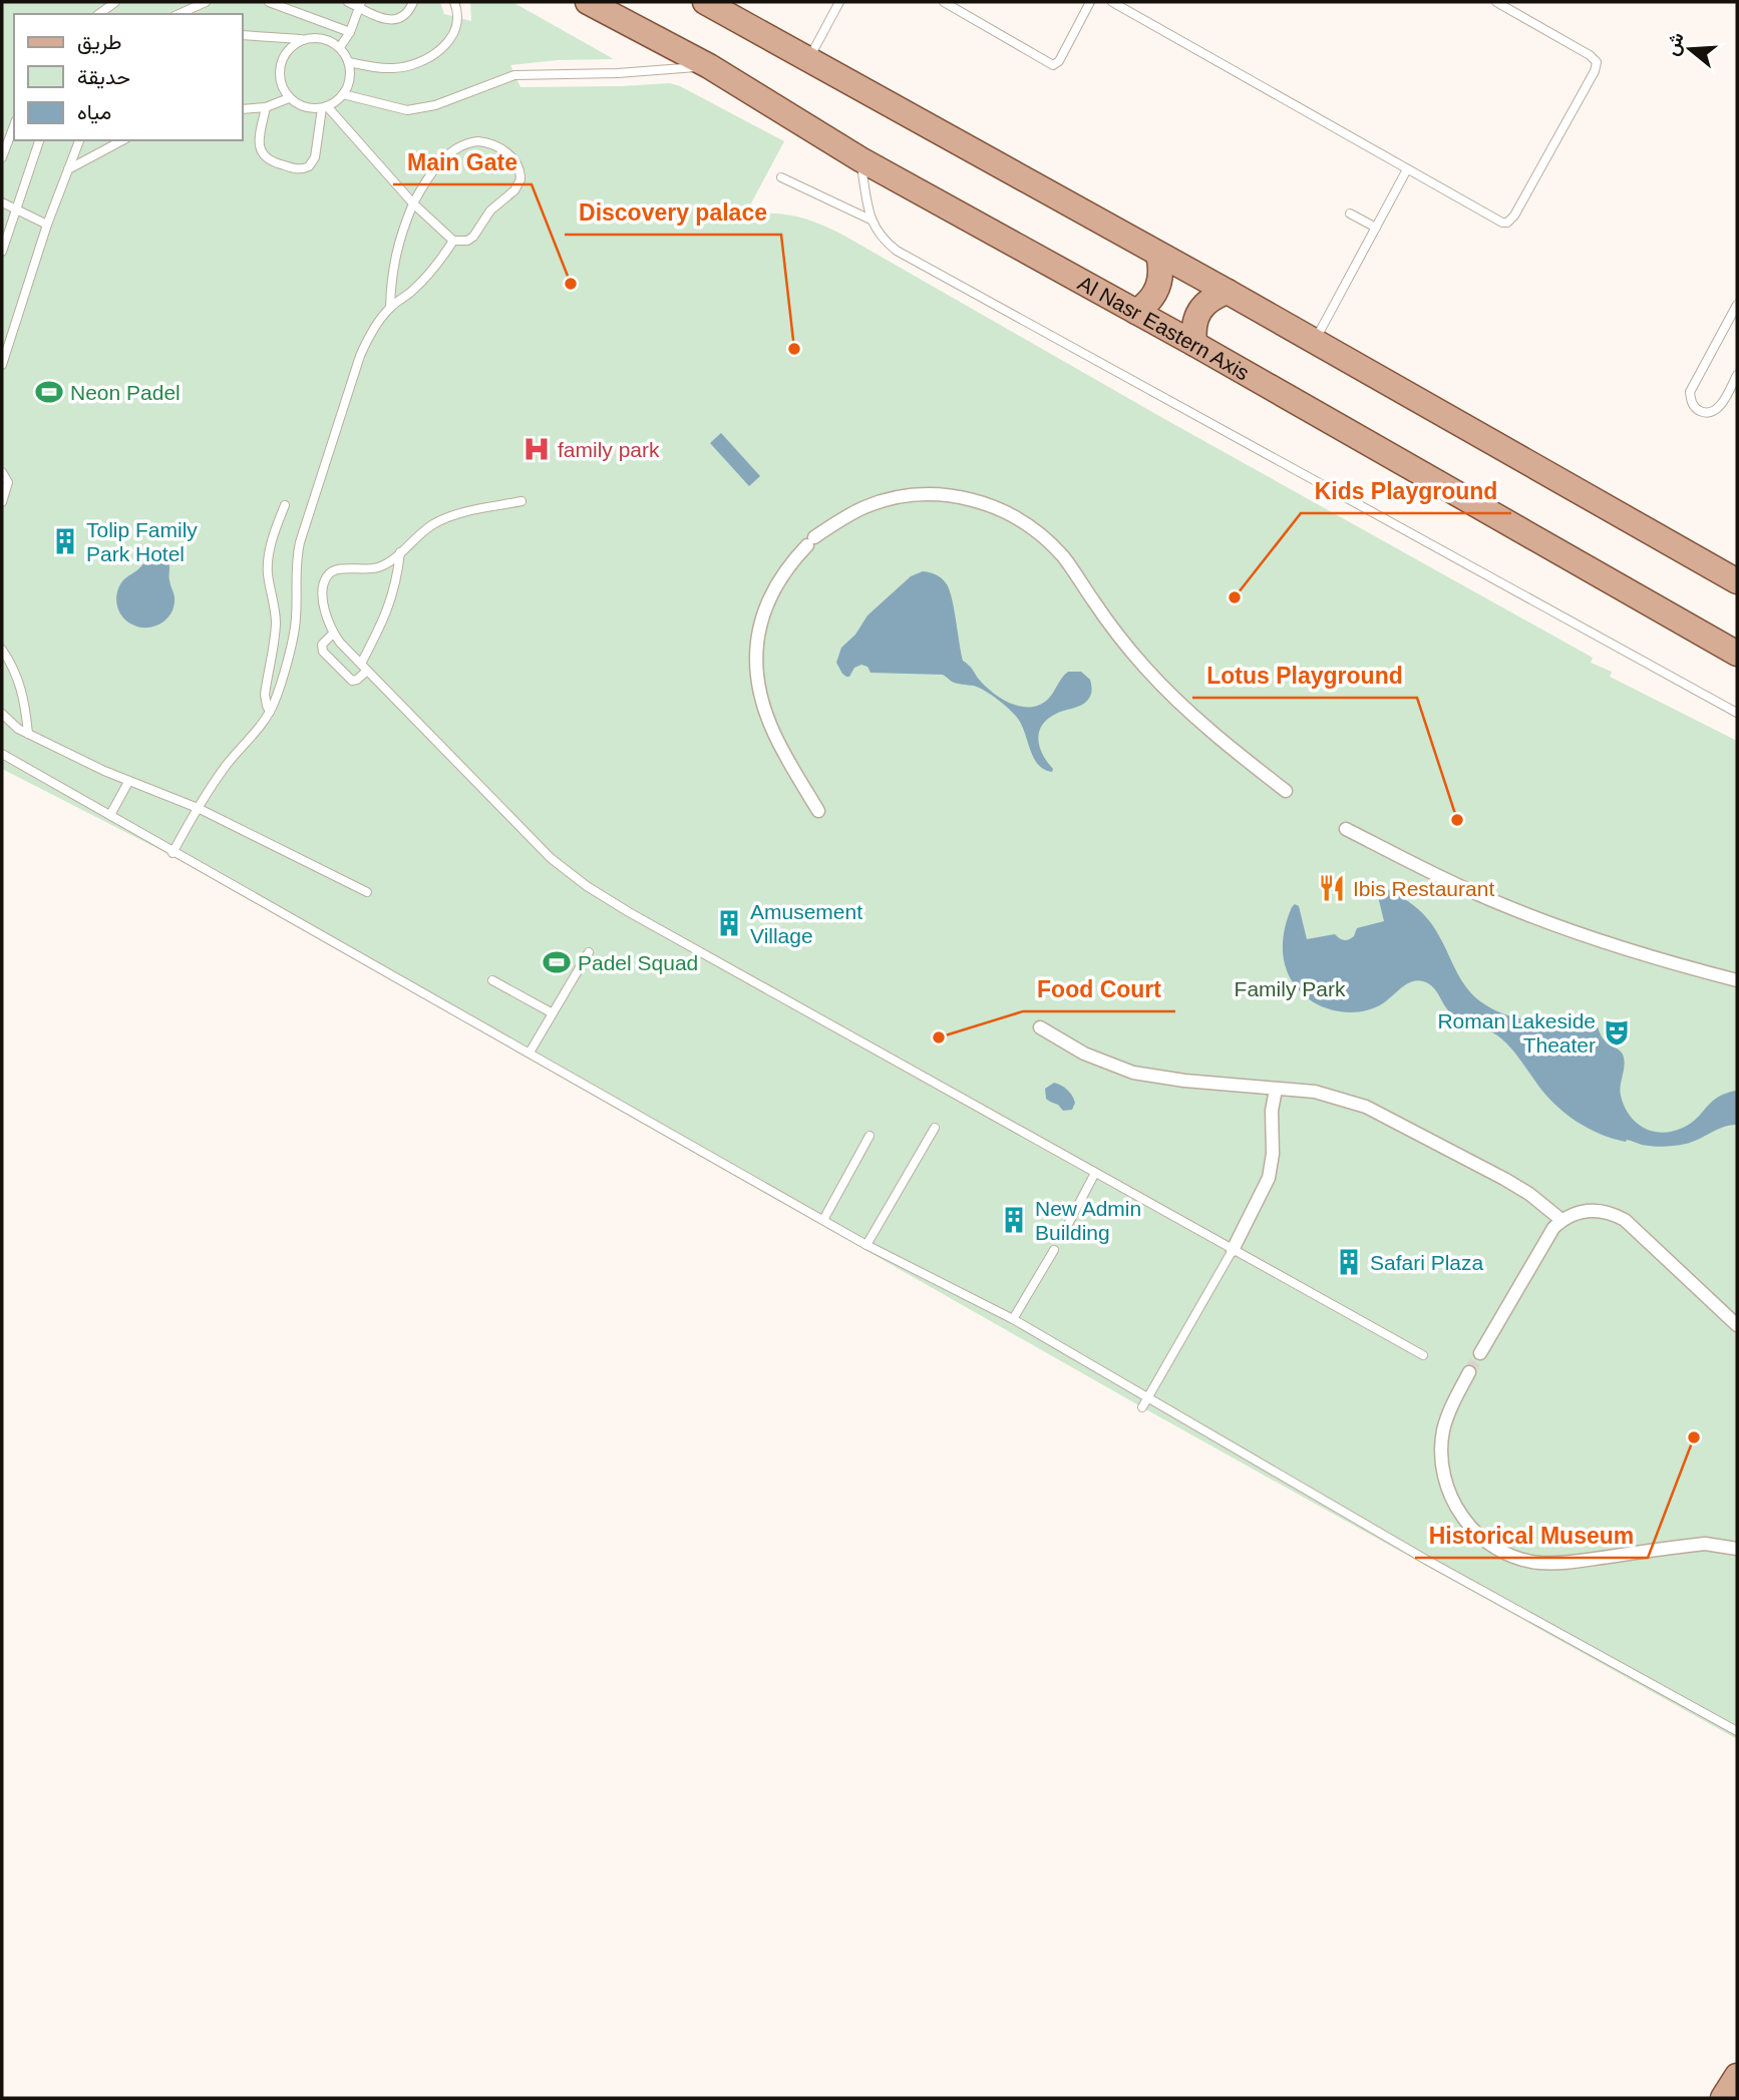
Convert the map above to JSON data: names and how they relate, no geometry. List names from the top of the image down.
{
  "streets": {
    "main road": ["Al Nasr Eastern Axis"]
  },
  "parks": ["Family Park"],
  "places": {
    "other": [
      "Main Gate",
      "Discovery palace",
      "Kids Playground",
      "Lotus Playground",
      "Food Court",
      "Historical Museum"
    ],
    "sports": ["Neon Padel", "Padel Squad"],
    "hospital": ["family park"],
    "building": [
      "Tolip Family Park Hotel",
      "Amusement Village",
      "New Admin Building",
      "Safari Plaza"
    ],
    "restaurant": ["Ibis Restaurant"],
    "theatre": ["Roman Lakeside Theater"]
  },
  "legend": ["طريق", "حديقة", "مياه"],
  "north": "left"
}
